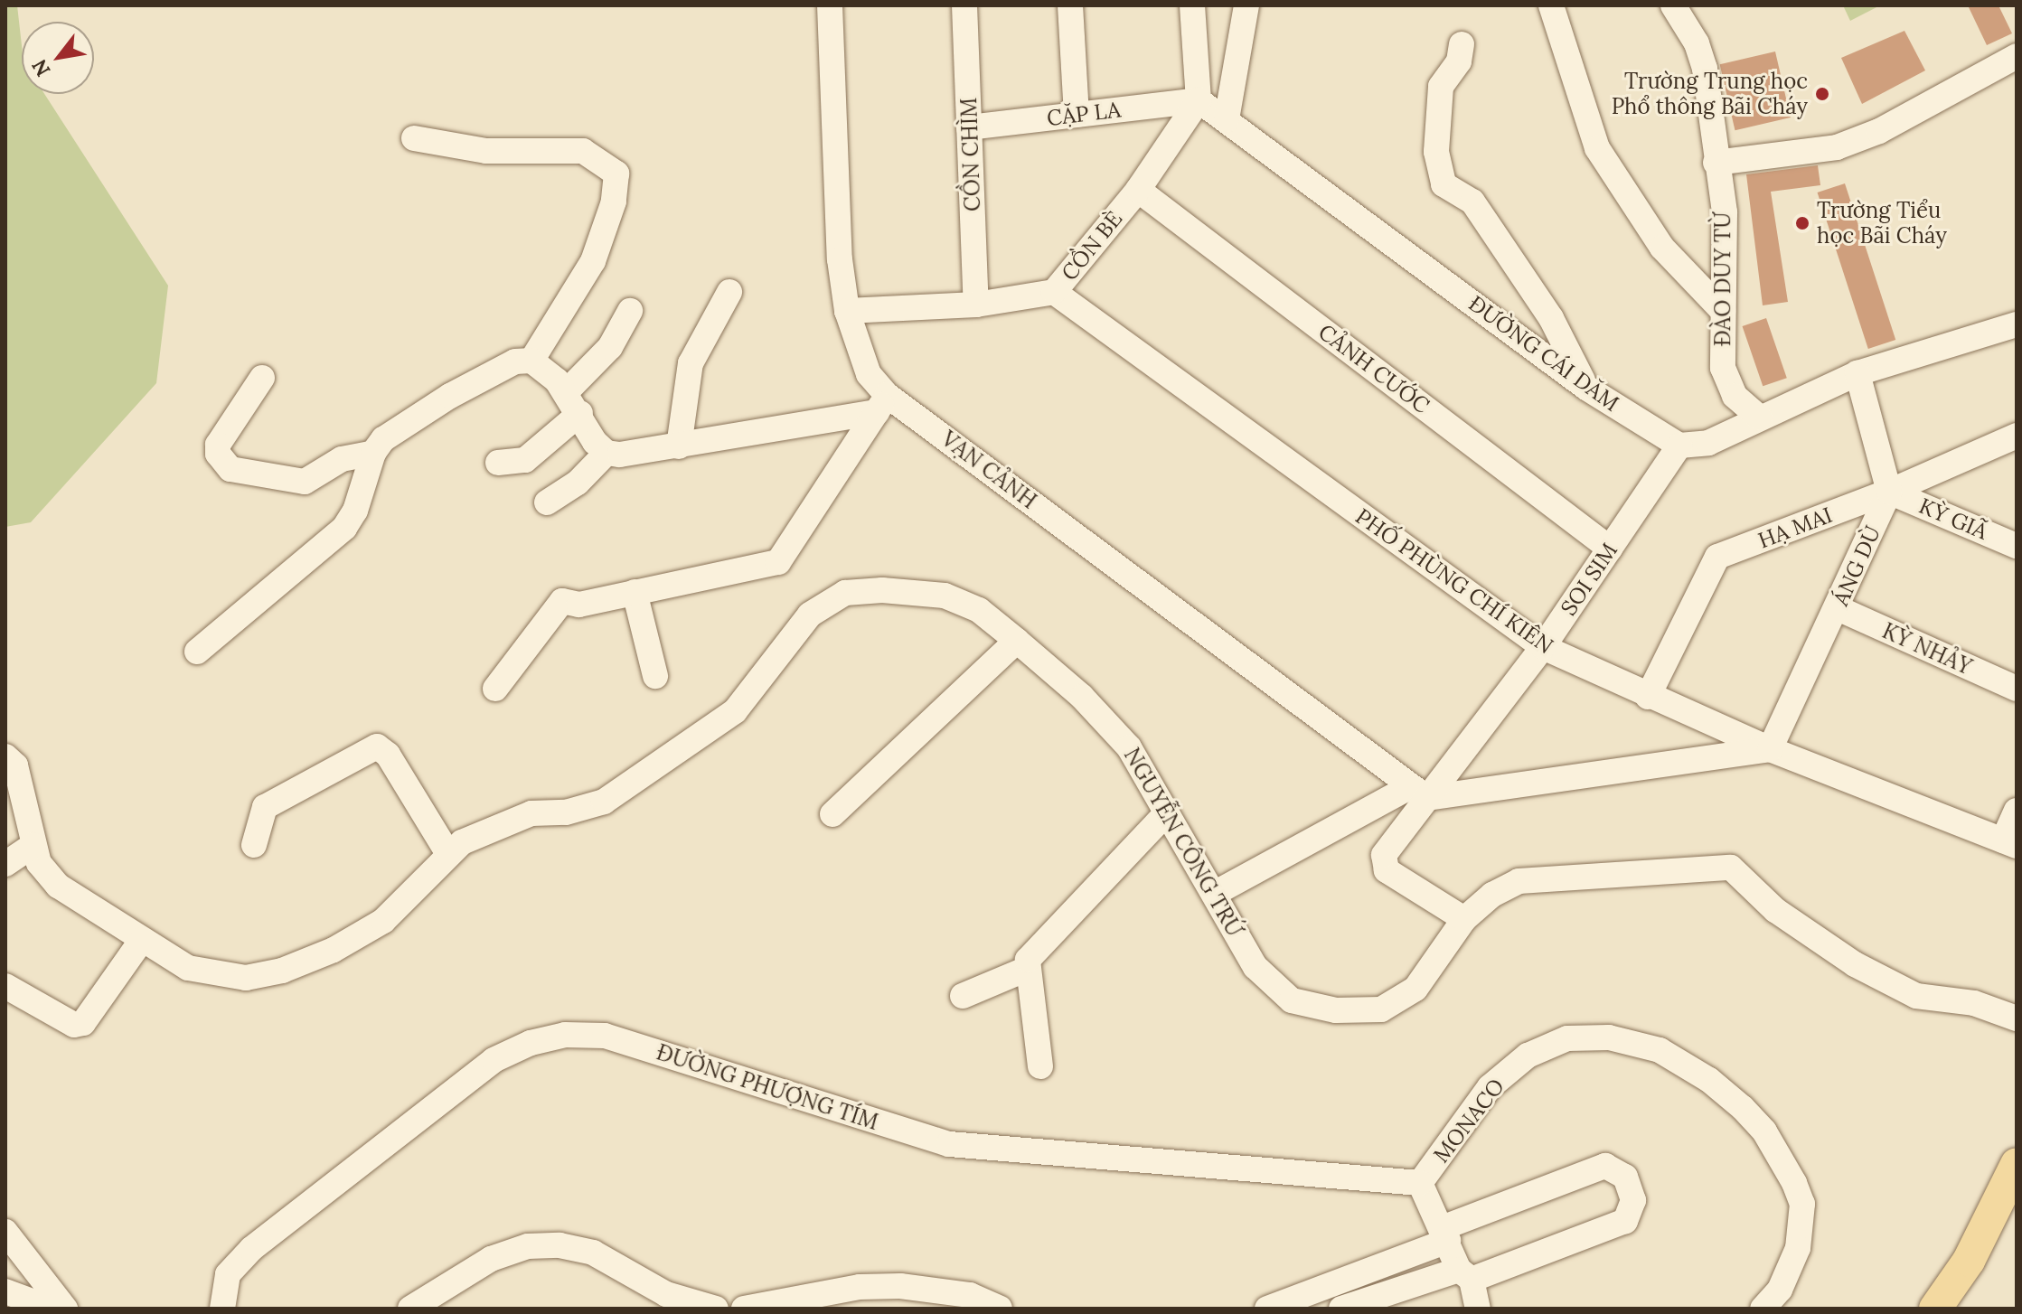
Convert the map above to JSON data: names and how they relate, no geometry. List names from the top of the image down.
{
  "streets": {
    "street": [
      "CẶP LA",
      "CỒN CHÌM",
      "CỒN BÈ",
      "ĐÀO DUY TỪ",
      "ĐƯỜNG CÁI DĂM",
      "CẢNH CƯỚC",
      "VẠN CẢNH",
      "KỲ GIÃ",
      "HẠ MAI",
      "ÁNG DÙ",
      "SOI SIM",
      "PHỐ PHÙNG CHÍ KIÊN",
      "KỲ NHẢY",
      "NGUYỄN CÔNG TRỨ",
      "ĐƯỜNG PHƯỢNG TÍM",
      "MONACO"
    ]
  },
  "crossings": [
    ["CẶP LA", "CỒN CHÌM"],
    ["CẶP LA", "CỒN BÈ"],
    ["CẶP LA", "ĐƯỜNG CÁI DĂM"],
    ["CỒN CHÌM", "CỒN BÈ"],
    ["CỒN BÈ", "ĐƯỜNG CÁI DĂM"],
    ["CỒN BÈ", "CẢNH CƯỚC"],
    ["CỒN BÈ", "VẠN CẢNH"],
    ["CỒN BÈ", "PHỐ PHÙNG CHÍ KIÊN"],
    ["ĐƯỜNG CÁI DĂM", "SOI SIM"],
    ["CẢNH CƯỚC", "SOI SIM"],
    ["VẠN CẢNH", "SOI SIM"],
    ["KỲ GIÃ", "HẠ MAI"],
    ["KỲ GIÃ", "ÁNG DÙ"],
    ["HẠ MAI", "ÁNG DÙ"],
    ["HẠ MAI", "PHỐ PHÙNG CHÍ KIÊN"],
    ["ÁNG DÙ", "PHỐ PHÙNG CHÍ KIÊN"],
    ["ÁNG DÙ", "KỲ NHẢY"],
    ["SOI SIM", "PHỐ PHÙNG CHÍ KIÊN"],
    ["SOI SIM", "NGUYỄN CÔNG TRỨ"],
    ["ĐƯỜNG PHƯỢNG TÍM", "MONACO"]
  ],
  "places": ["Trường Trung học Phổ thông Bãi Cháy", "Trường Tiểu học Bãi Cháy"],
  "north": "bottom left"
}
